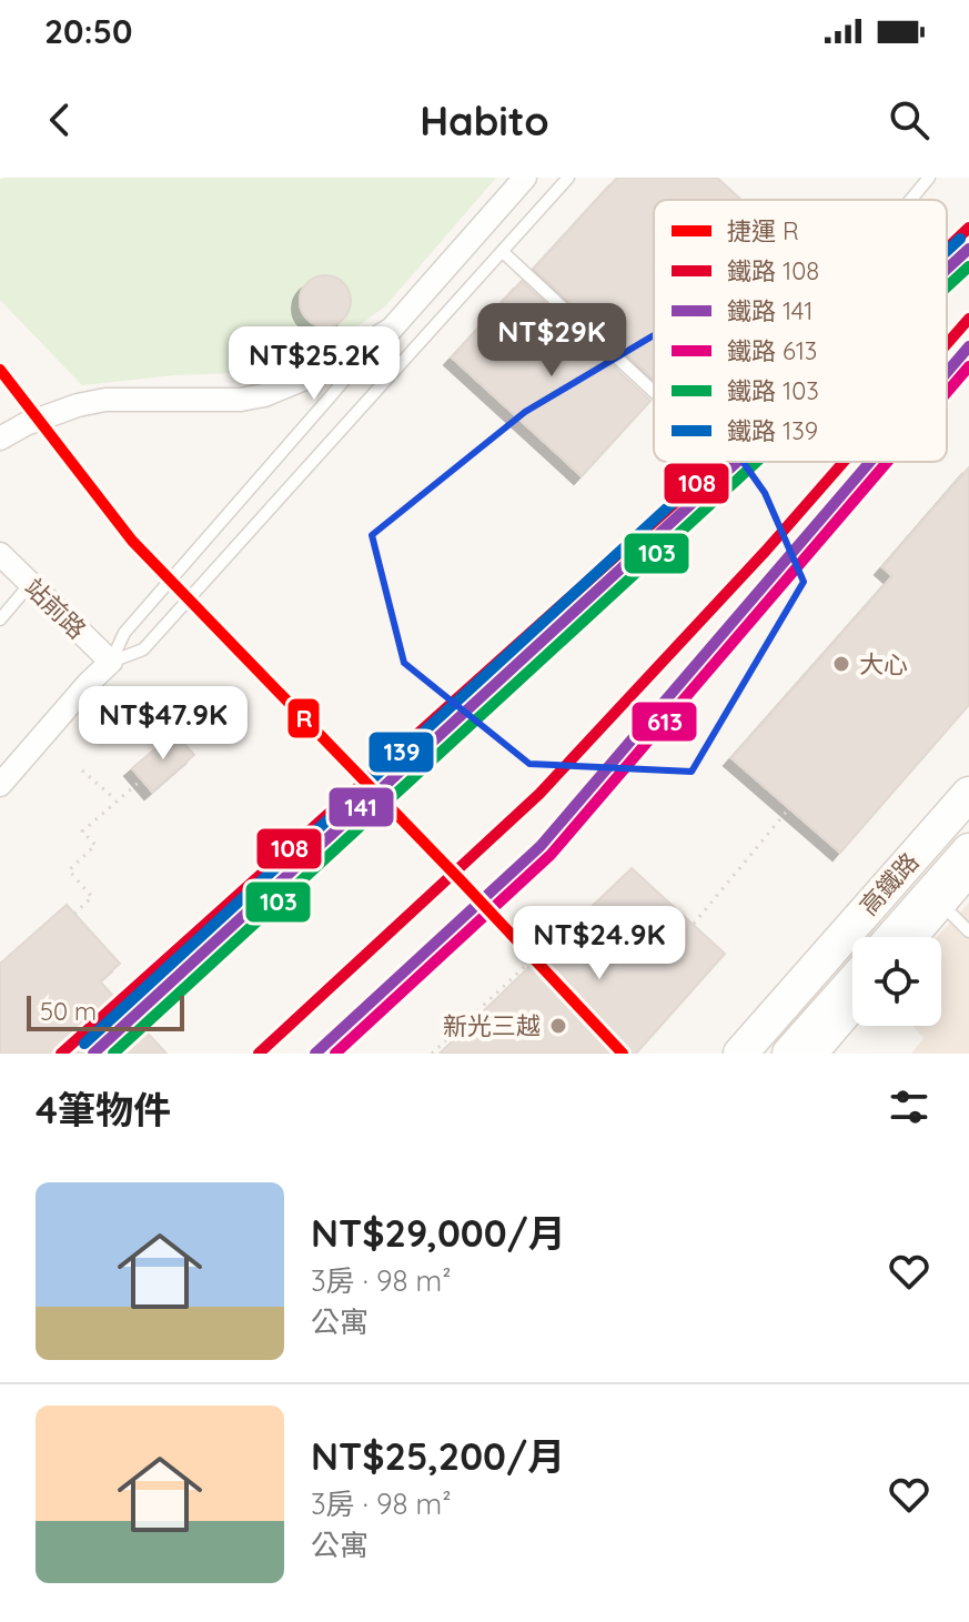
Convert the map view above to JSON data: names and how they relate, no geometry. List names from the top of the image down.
{
  "streets": {
    "street": ["站前路", "高鐵路"]
  },
  "places": ["大心", "新光三越"],
  "lines": [
    "rail line 108",
    "rail line 139",
    "rail line 141",
    "rail line 103",
    "rail line 613",
    "metro line R"
  ],
  "legend": [
    "捷運 R",
    "鐵路 108",
    "鐵路 141",
    "鐵路 613",
    "鐵路 103",
    "鐵路 139"
  ],
  "scale_bar": "50 m",
  "page": {
    "status": "20:50",
    "header": "Habito",
    "price": [
      "NT$29K",
      "NT$25.2K",
      "NT$47.9K",
      "NT$24.9K"
    ],
    "scale": "50 m",
    "heading": "4筆物件",
    "list": [
      {
        "name": "NT$29,000/月",
        "note": "3房 · 98 m² · 公寓"
      },
      {
        "name": "NT$25,200/月",
        "note": "3房 · 98 m² · 公寓"
      }
    ]
  }
}
